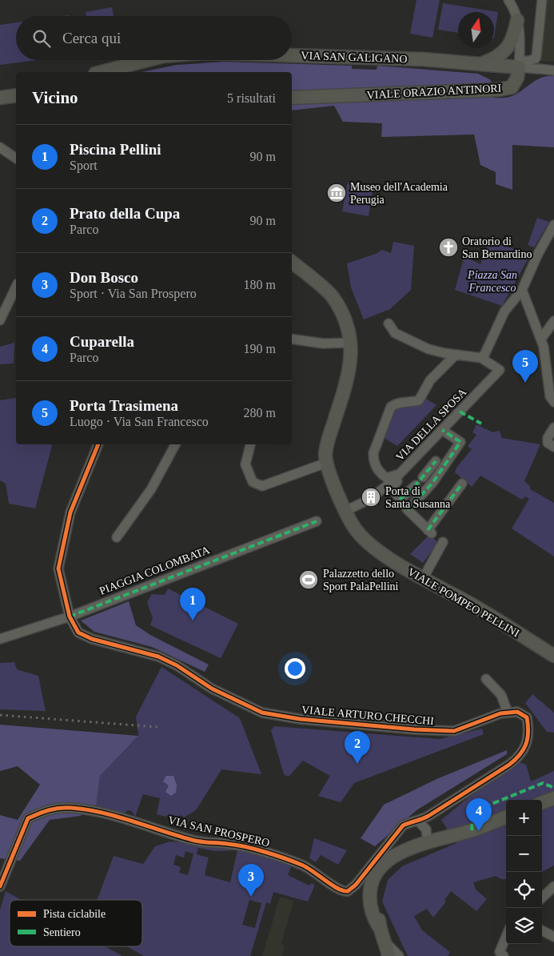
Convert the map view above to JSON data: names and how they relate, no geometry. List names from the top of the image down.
{
  "streets": {
    "street": [
      "VIA SAN GALIGANO",
      "VIALE ORAZIO ANTINORI",
      "VIA DELLA SPOSA",
      "PIAGGIA COLOMBATA",
      "VIALE POMPEO PELLINI",
      "VIALE ARTURO CHECCHI",
      "VIA SAN PROSPERO"
    ]
  },
  "crossings": [
    ["VIA SAN GALIGANO", "VIALE ORAZIO ANTINORI"],
    ["PIAGGIA COLOMBATA", "VIALE ARTURO CHECCHI"],
    ["VIALE ARTURO CHECCHI", "VIA SAN PROSPERO"]
  ],
  "parks": ["Piazza San Francesco"],
  "places": {
    "museum": ["Museo dell'Academia Perugia"],
    "church": ["Oratorio di San Bernardino"],
    "building": ["Porta di Santa Susanna"],
    "sports": ["Palazzetto dello Sport PalaPellini"]
  },
  "legend": ["Pista ciclabile", "Sentiero"],
  "north": "top",
  "page": {
    "search": "Cerca qui",
    "heading": ["Vicino", "5 risultati"],
    "list": [
      {
        "mark": "1",
        "name": "Piscina Pellini",
        "note": "Sport",
        "value": "90 m"
      },
      {
        "mark": "2",
        "name": "Prato della Cupa",
        "note": "Parco",
        "value": "90 m"
      },
      {
        "mark": "3",
        "name": "Don Bosco",
        "note": "Sport · Via San Prospero",
        "value": "180 m"
      },
      {
        "mark": "4",
        "name": "Cuparella",
        "note": "Parco",
        "value": "190 m"
      },
      {
        "mark": "5",
        "name": "Porta Trasimena",
        "note": "Luogo · Via San Francesco",
        "value": "280 m"
      }
    ],
    "pins": [
      "5",
      "1",
      "2",
      "4",
      "3"
    ],
    "map_buttons": ["+", "−"]
  }
}
